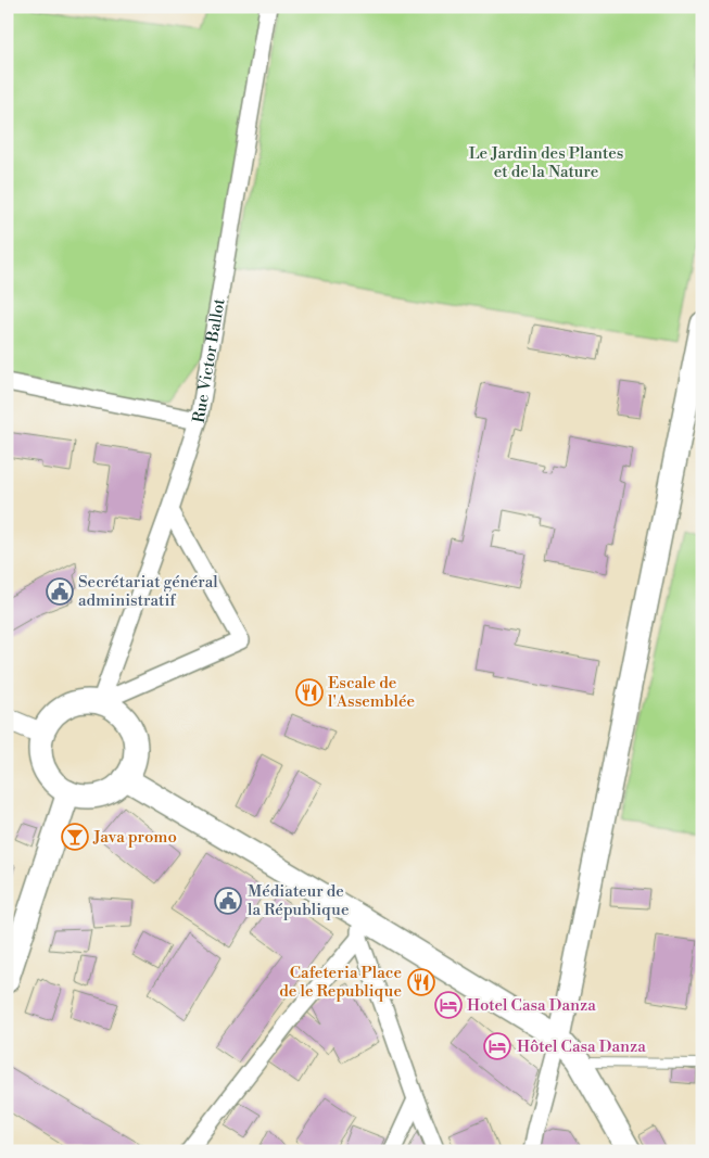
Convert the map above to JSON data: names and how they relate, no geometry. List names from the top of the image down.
{
  "streets": {
    "street": ["Rue Victor Ballot"]
  },
  "parks": ["Le Jardin des Plantes et de la Nature"],
  "places": {
    "public building": ["Secrétariat général administratif", "Médiateur de la République"],
    "restaurant": ["Escale de l'Assemblée", "Cafeteria Place de le Republique"],
    "bar": ["Java promo"],
    "hotel": ["Hotel Casa Danza", "Hôtel Casa Danza"]
  }
}
